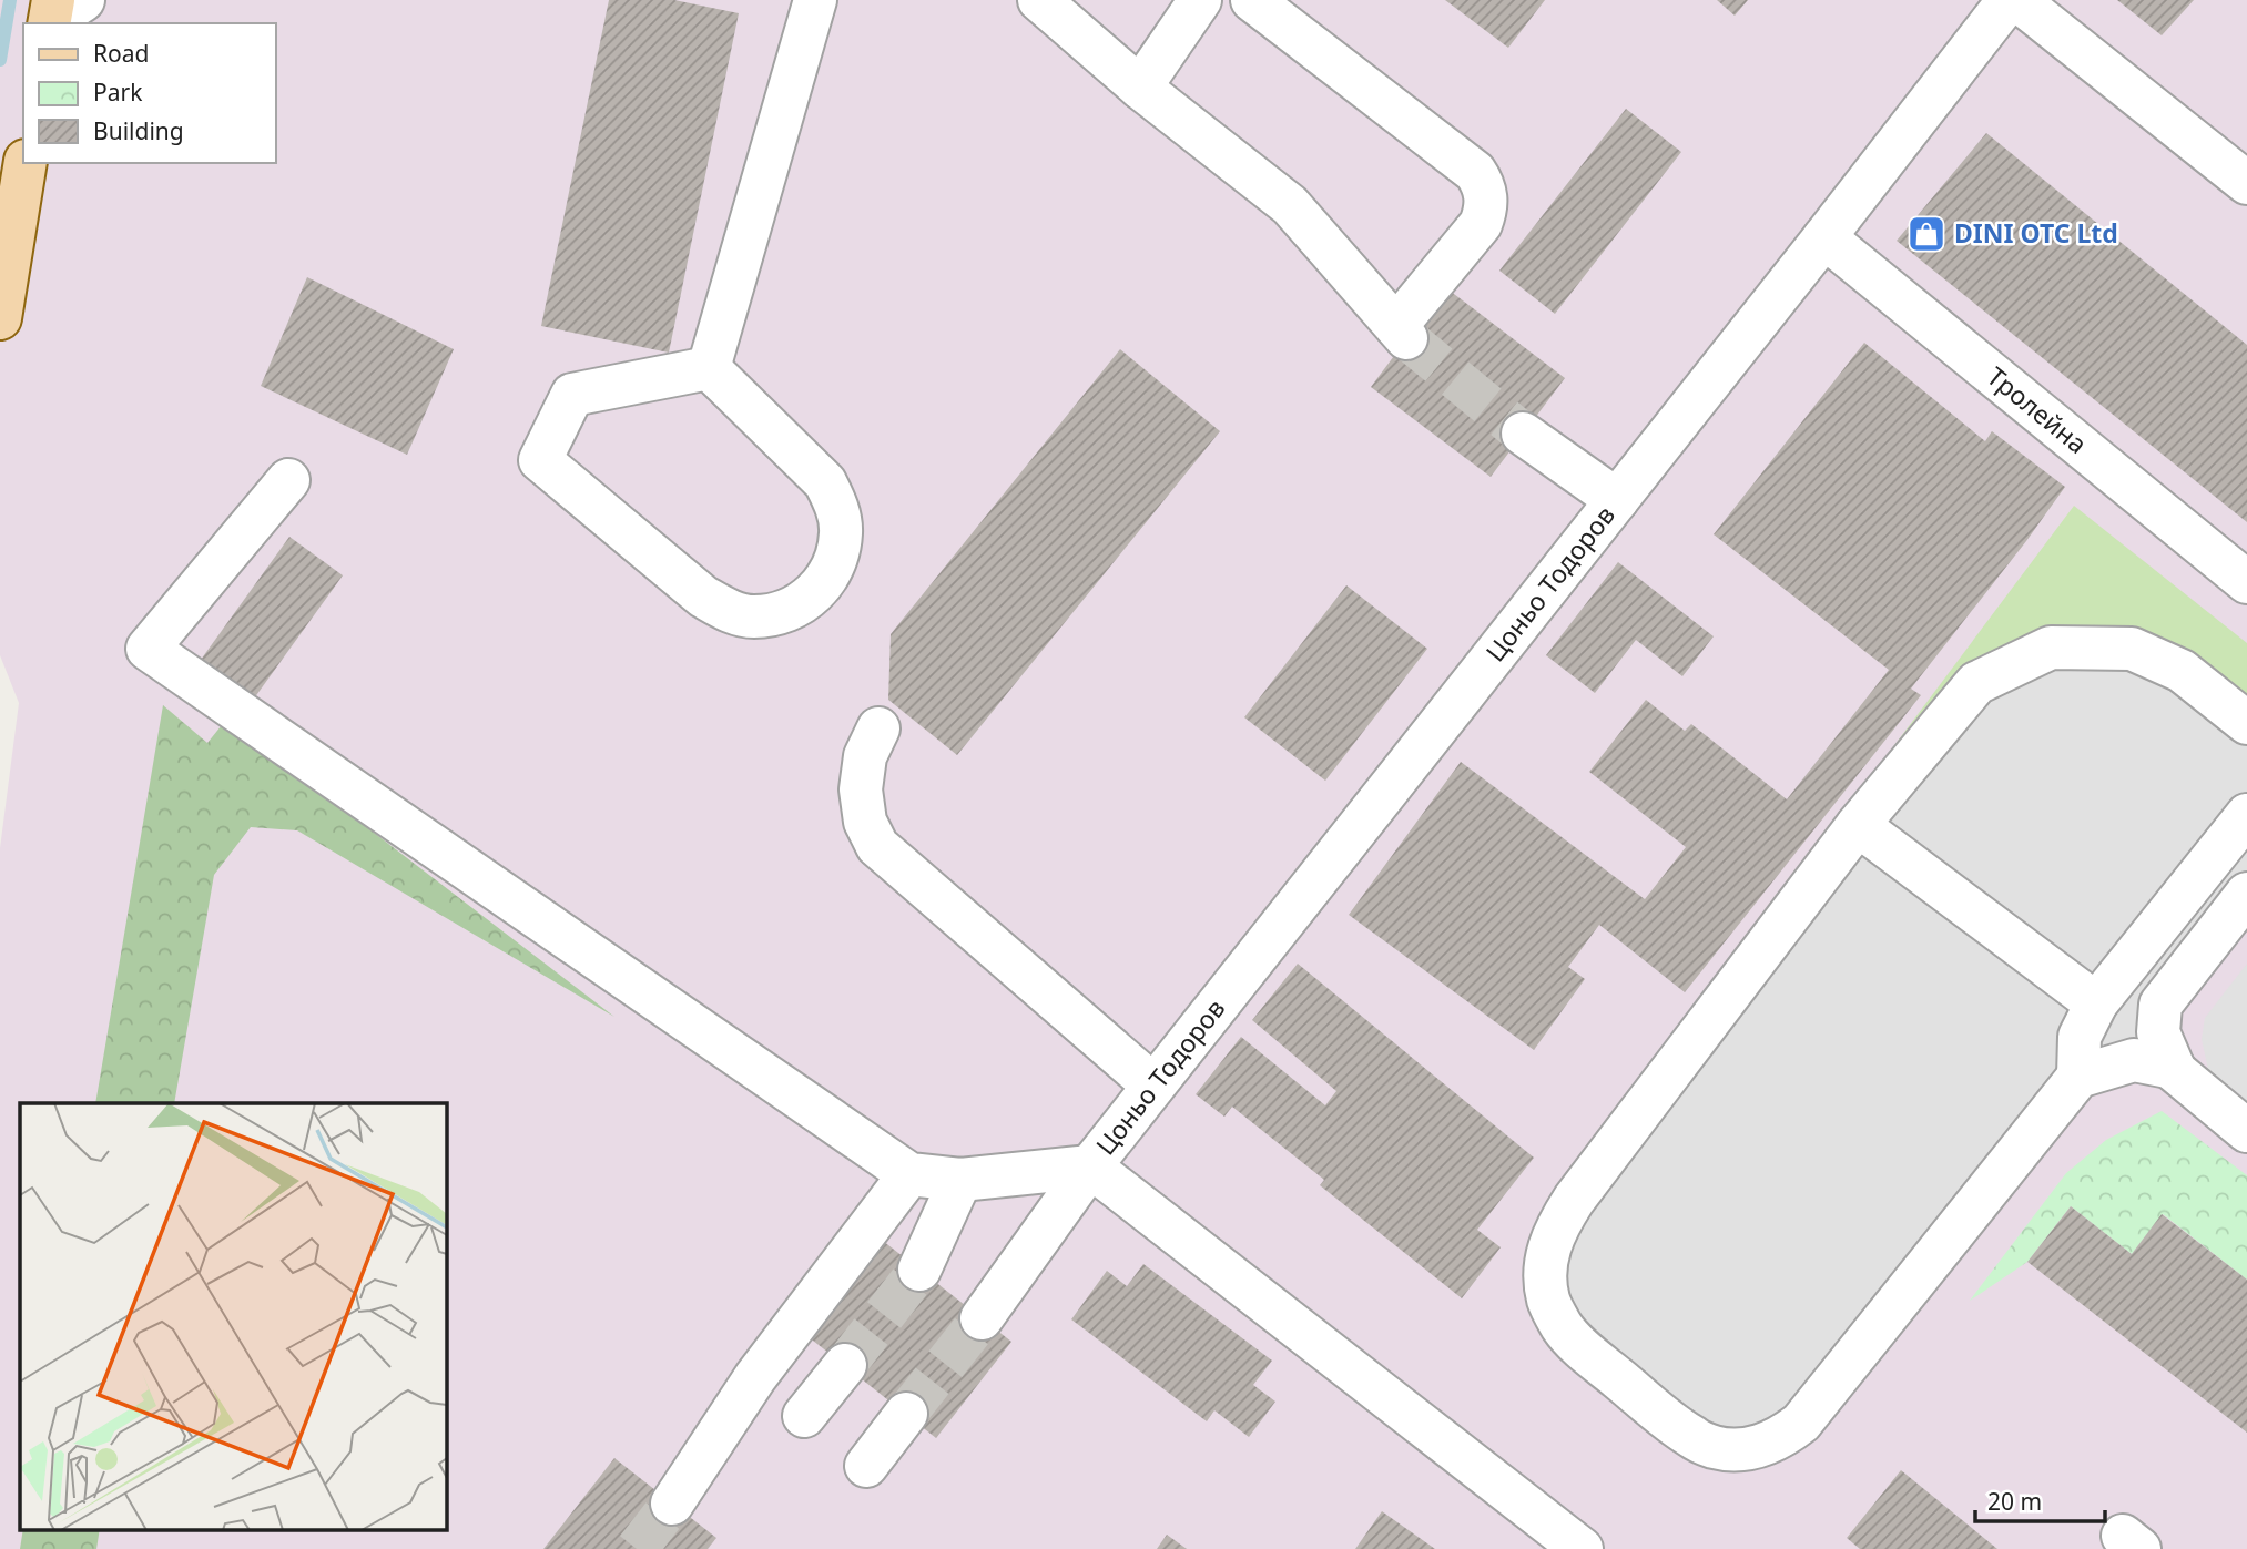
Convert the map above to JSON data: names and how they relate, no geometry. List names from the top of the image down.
{
  "streets": {
    "street": ["Тролейна", "Цоньо Тодоров"]
  },
  "crossings": [
    ["Тролейна", "Цоньо Тодоров"]
  ],
  "places": {
    "shop": ["DINI OTC Ltd"]
  },
  "legend": ["Road", "Park", "Building"],
  "scale_bar": "20 m"
}
